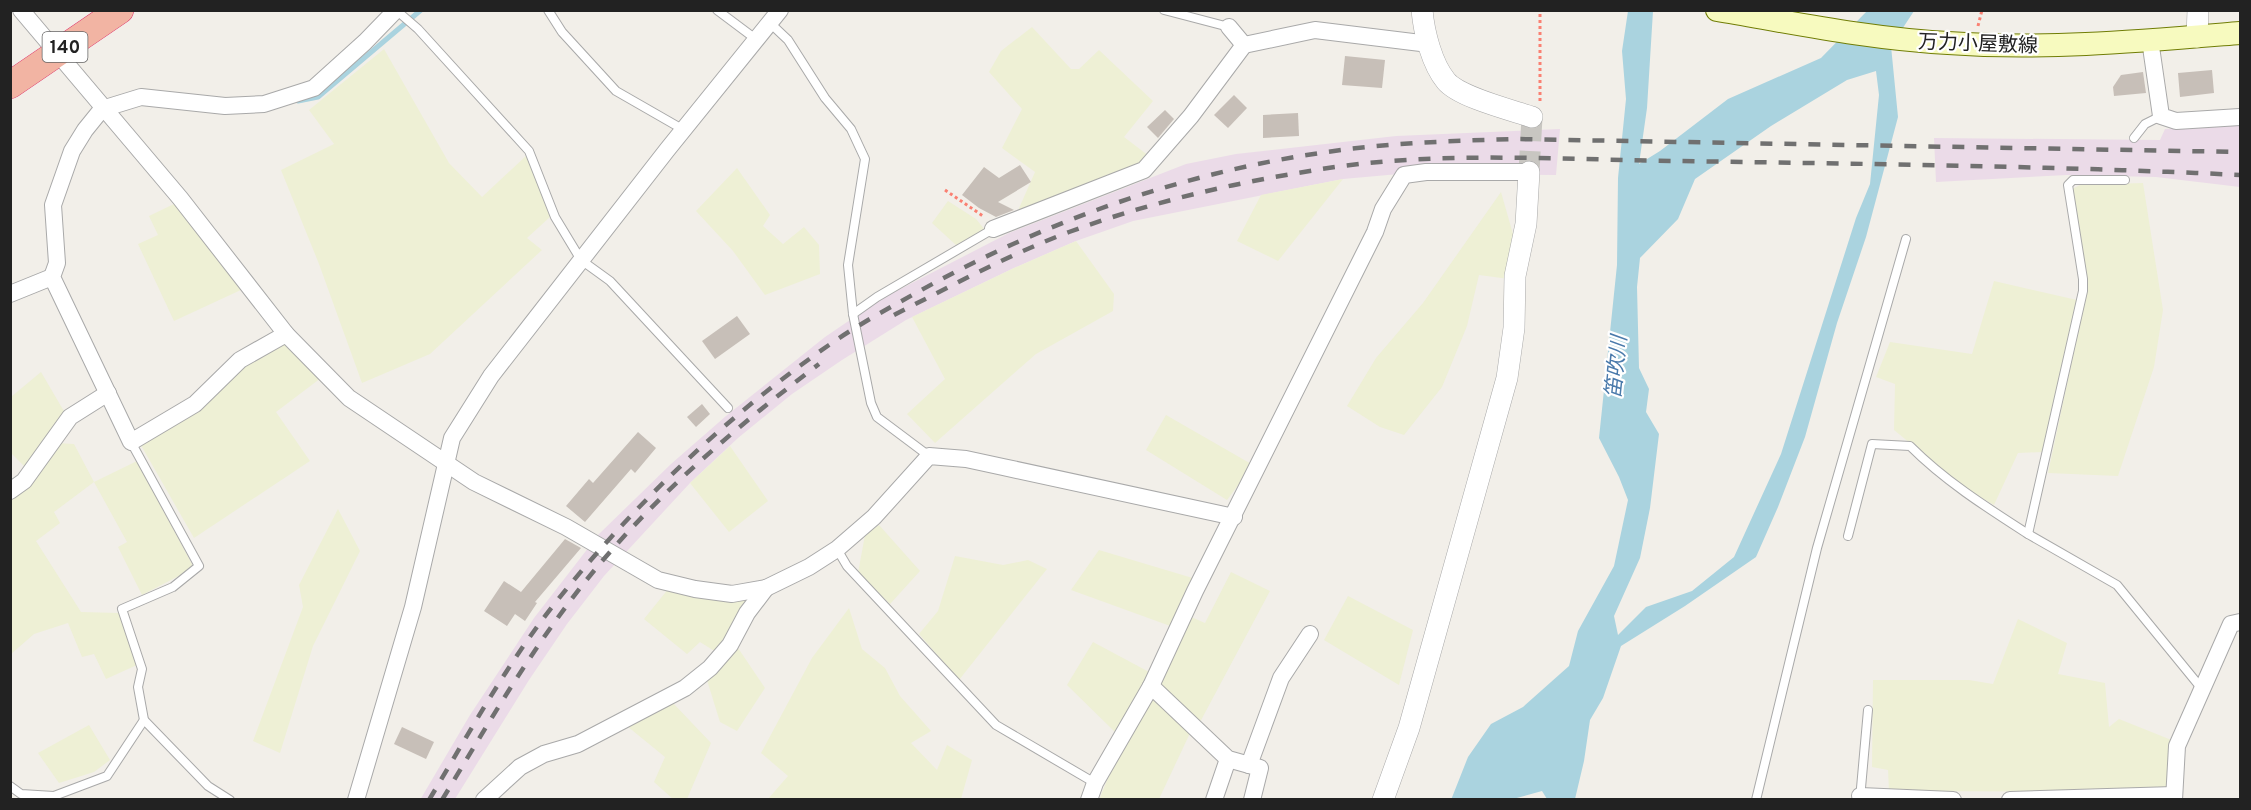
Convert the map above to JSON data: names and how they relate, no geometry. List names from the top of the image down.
{
  "streets": {
    "highway": ["140"],
    "main road": ["万力小屋敷線"]
  },
  "water": ["笛吹川"]
}
